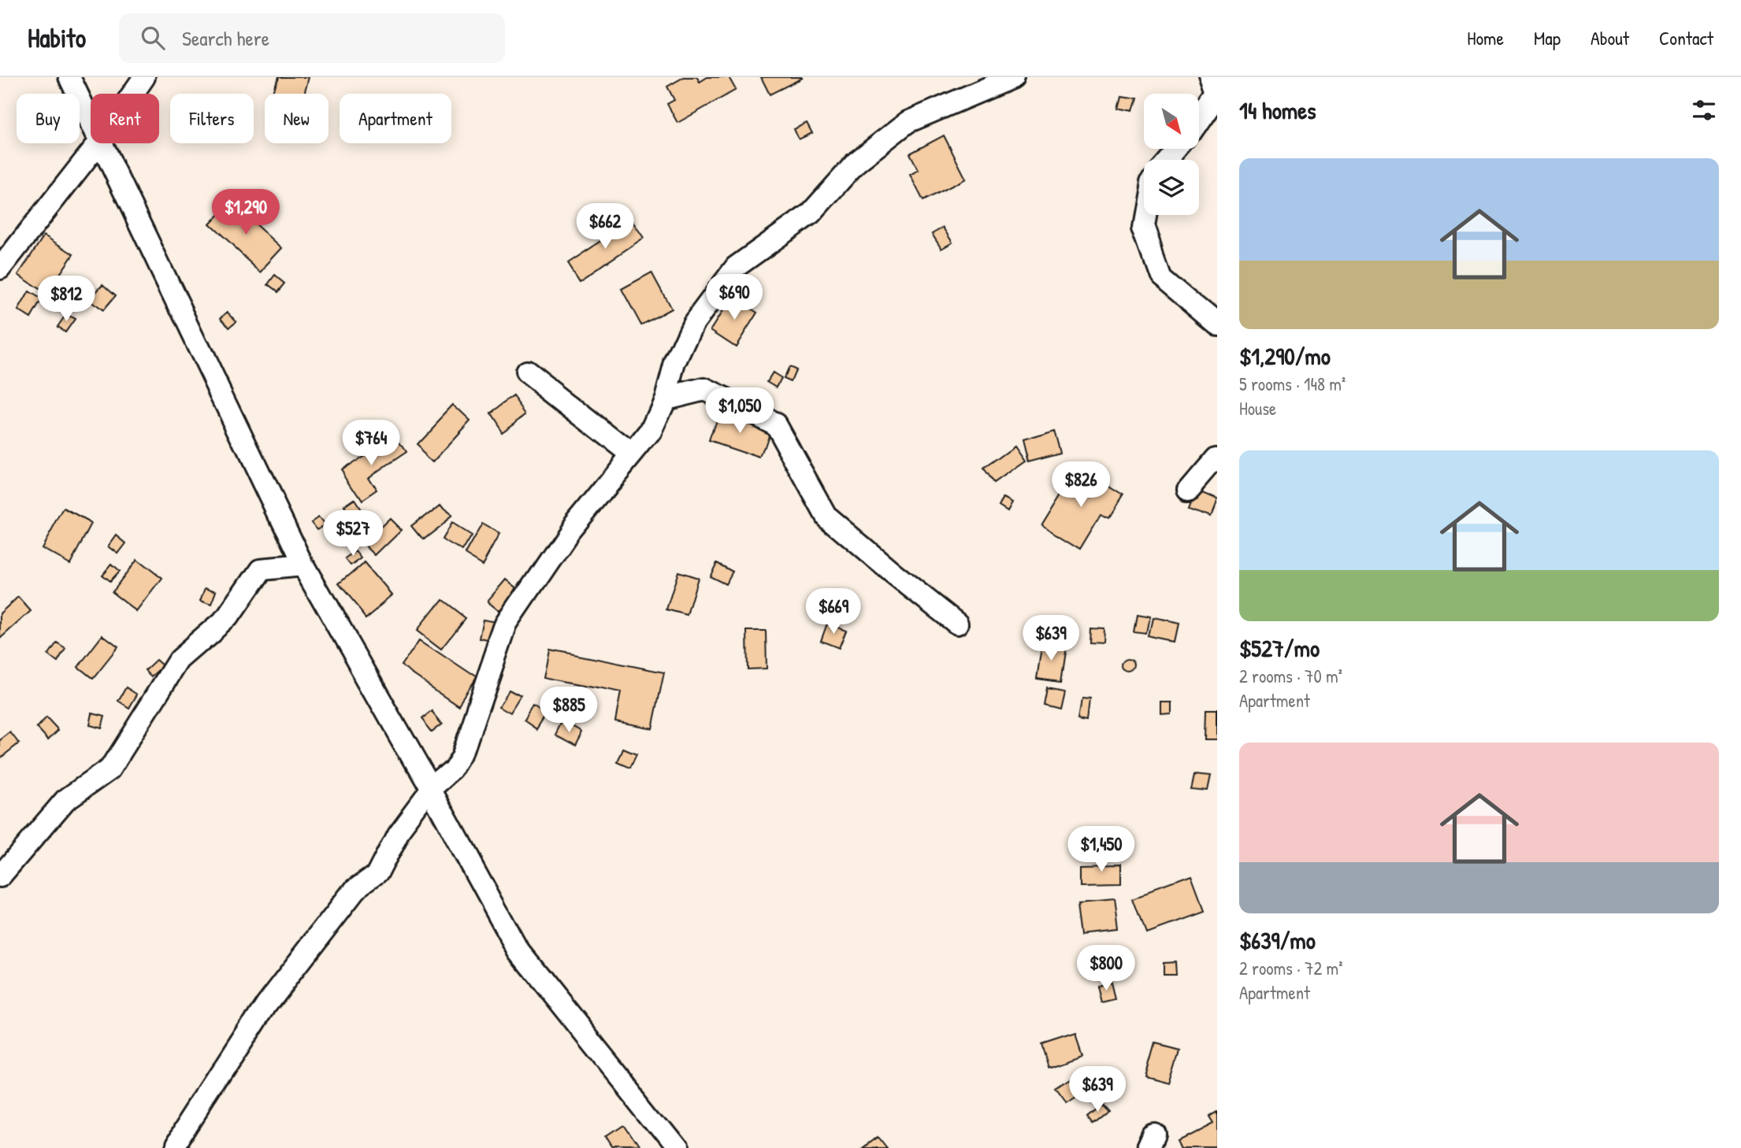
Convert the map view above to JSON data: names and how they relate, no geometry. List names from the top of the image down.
{
  "north": "bottom right",
  "page": {
    "header": "Habito",
    "search": "Search here",
    "nav": [
      "Home",
      "Map",
      "About",
      "Contact"
    ],
    "heading": "14 homes",
    "chip": [
      "Buy",
      "Rent",
      "Filters",
      "New",
      "Apartment"
    ],
    "list": [
      {
        "name": "$1,290/mo",
        "note": "5 rooms · 148 m² · House"
      },
      {
        "name": "$527/mo",
        "note": "2 rooms · 70 m² · Apartment"
      },
      {
        "name": "$639/mo",
        "note": "2 rooms · 72 m² · Apartment"
      }
    ],
    "price": [
      "$1,290",
      "$662",
      "$690",
      "$812",
      "$1,050",
      "$764",
      "$826",
      "$527",
      "$669",
      "$639",
      "$885",
      "$1,450",
      "$800",
      "$639"
    ]
  }
}
